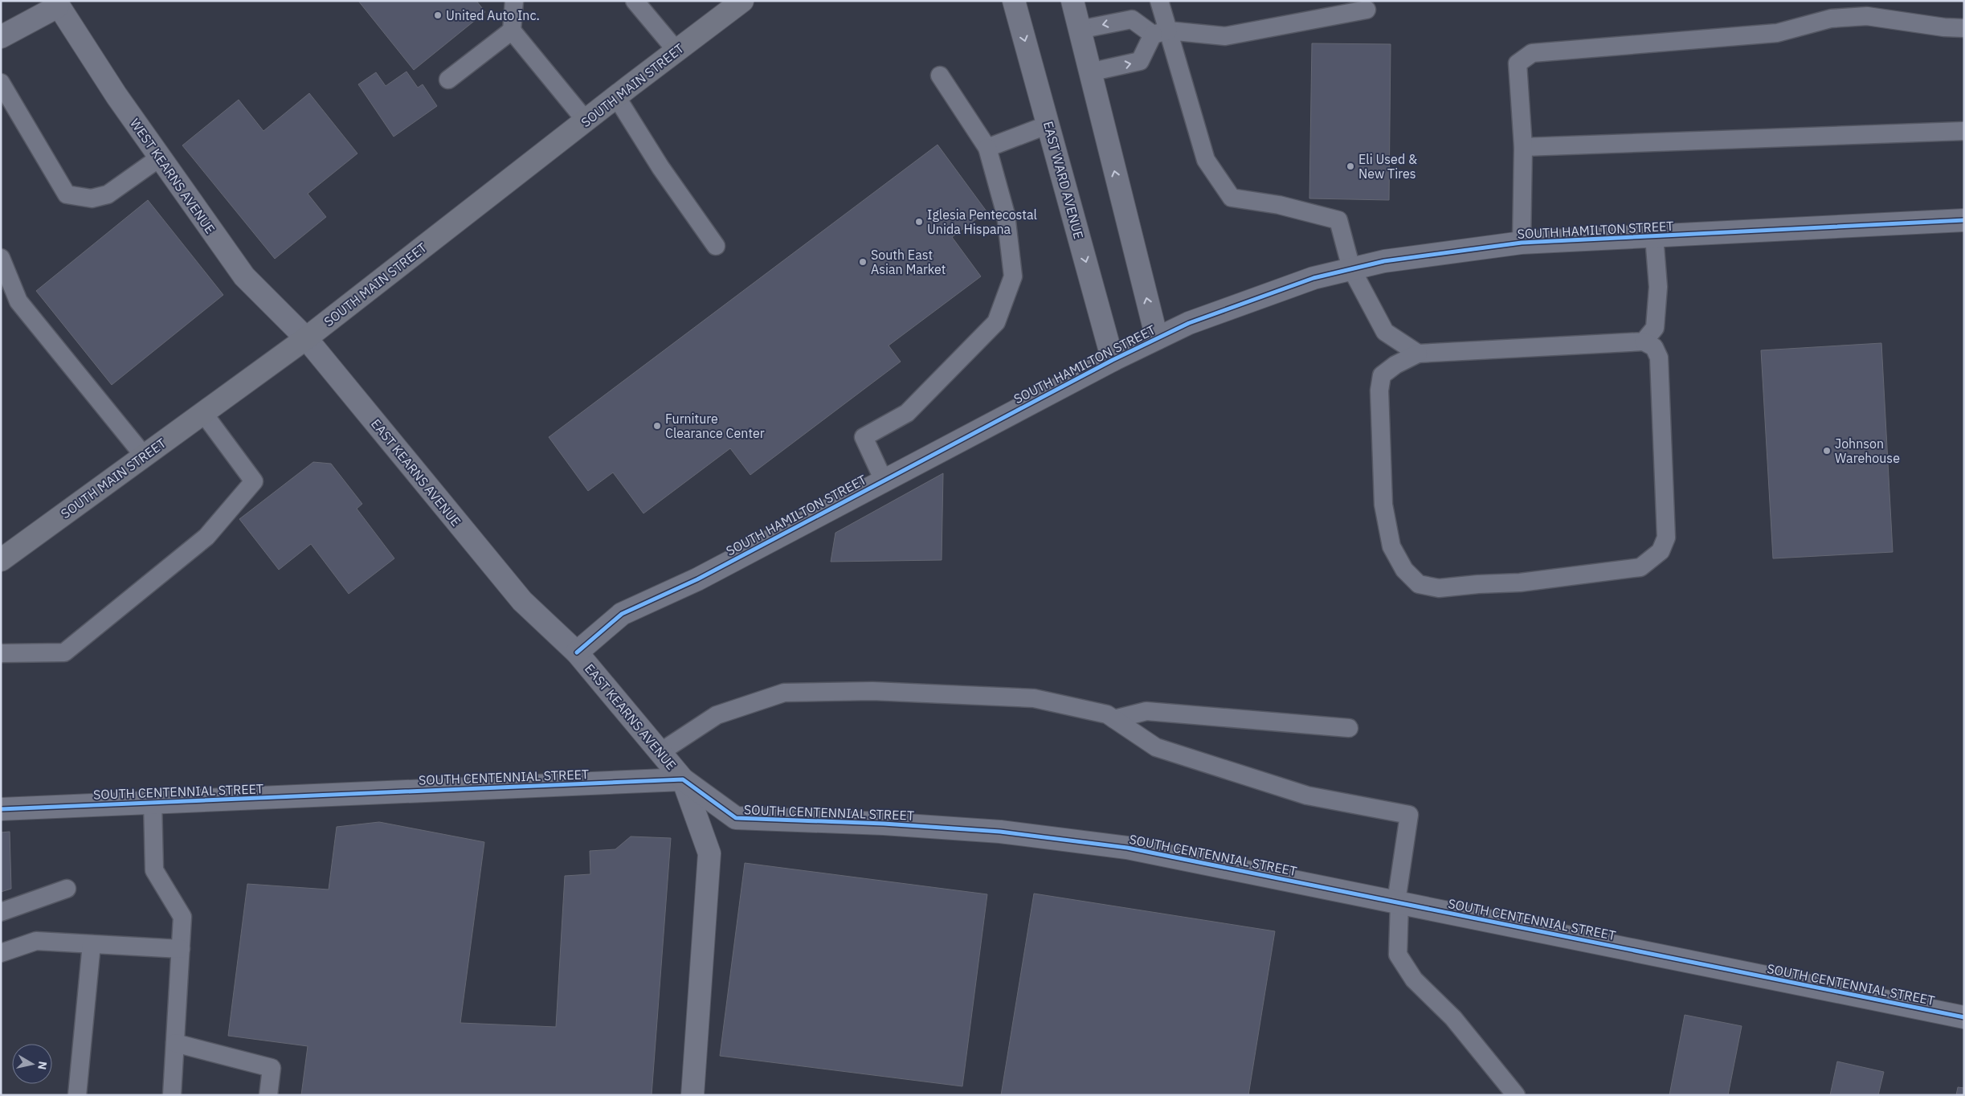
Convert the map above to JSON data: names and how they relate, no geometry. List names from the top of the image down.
{
  "streets": {
    "main road": ["SOUTH MAIN STREET"],
    "street": [
      "WEST KEARNS AVENUE",
      "EAST WARD AVENUE",
      "SOUTH HAMILTON STREET",
      "EAST KEARNS AVENUE",
      "SOUTH CENTENNIAL STREET"
    ]
  },
  "crossings": [
    ["SOUTH MAIN STREET", "WEST KEARNS AVENUE"],
    ["SOUTH MAIN STREET", "EAST KEARNS AVENUE"],
    ["WEST KEARNS AVENUE", "EAST KEARNS AVENUE"],
    ["EAST WARD AVENUE", "SOUTH HAMILTON STREET"],
    ["SOUTH HAMILTON STREET", "EAST KEARNS AVENUE"],
    ["EAST KEARNS AVENUE", "SOUTH CENTENNIAL STREET"]
  ],
  "places": [
    "United Auto Inc.",
    "Eli Used & New Tires",
    "Iglesia Pentecostal Unida Hispana",
    "South East Asian Market",
    "Furniture Clearance Center",
    "Johnson Warehouse"
  ],
  "north": "right"
}
